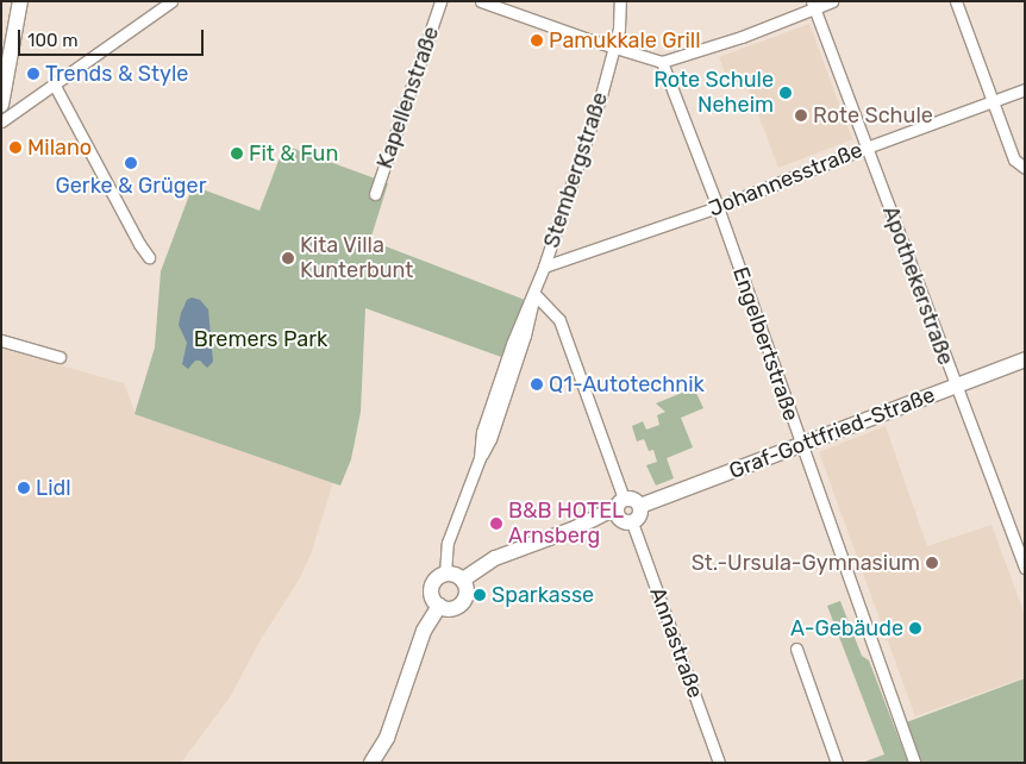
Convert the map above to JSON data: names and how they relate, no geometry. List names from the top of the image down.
{
  "streets": {
    "street": [
      "Kapellenstraße",
      "Stembergstraße",
      "Johannesstraße",
      "Apothekerstraße",
      "Engelbertstraße",
      "Graf-Gottfried-Straße",
      "Annastraße"
    ]
  },
  "crossings": [
    ["Stembergstraße", "Johannesstraße"],
    ["Stembergstraße", "Annastraße"],
    ["Johannesstraße", "Apothekerstraße"],
    ["Johannesstraße", "Engelbertstraße"],
    ["Apothekerstraße", "Graf-Gottfried-Straße"],
    ["Engelbertstraße", "Graf-Gottfried-Straße"],
    ["Graf-Gottfried-Straße", "Annastraße"]
  ],
  "parks": ["Bremers Park"],
  "places": [
    "Pamukkale Grill",
    "Trends & Style",
    "Rote Schule Neheim",
    "Rote Schule",
    "Milano",
    "Fit & Fun",
    "Gerke & Grüger",
    "Kita Villa Kunterbunt",
    "Q1-Autotechnik",
    "Lidl",
    "B&B HOTEL Arnsberg",
    "St.-Ursula-Gymnasium",
    "Sparkasse",
    "A-Gebäude"
  ],
  "scale_bar": "100 m"
}
